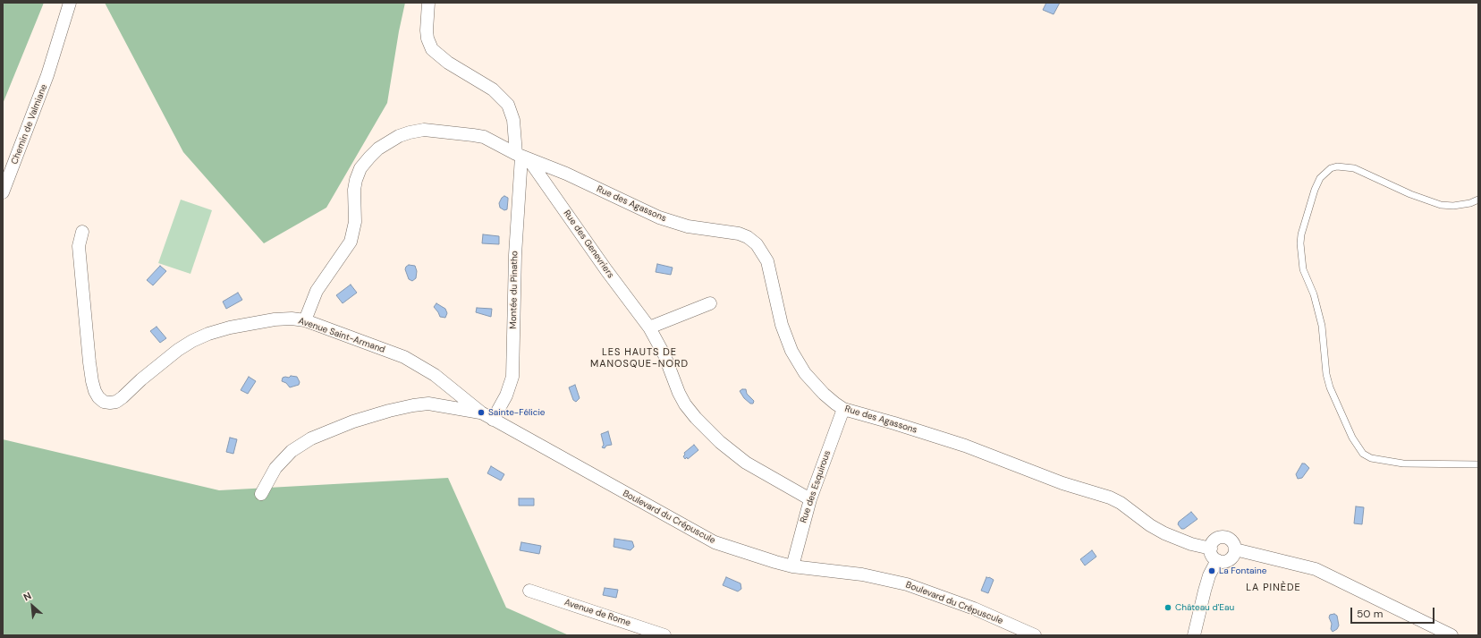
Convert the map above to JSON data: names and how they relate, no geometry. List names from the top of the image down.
{
  "streets": {
    "street": [
      "Chemin de Valmiane",
      "Rue des Agassons",
      "Rue des Genevriers",
      "Montée du Pinatho",
      "Avenue Saint-Armand",
      "Rue des Esquirous",
      "Boulevard du Crépuscule",
      "Avenue de Rome"
    ]
  },
  "crossings": [
    ["Rue des Agassons", "Rue des Genevriers"],
    ["Rue des Agassons", "Montée du Pinatho"],
    ["Rue des Agassons", "Avenue Saint-Armand"],
    ["Rue des Agassons", "Rue des Esquirous"],
    ["Rue des Genevriers", "Montée du Pinatho"],
    ["Rue des Genevriers", "Rue des Esquirous"],
    ["Montée du Pinatho", "Boulevard du Crépuscule"],
    ["Avenue Saint-Armand", "Boulevard du Crépuscule"],
    ["Rue des Esquirous", "Boulevard du Crépuscule"]
  ],
  "districts": ["LES HAUTS DE MANOSQUE-NORD", "LA PINÈDE"],
  "places": ["Sainte-Félicie", "La Fontaine", "Château d'Eau"],
  "scale_bar": "50 m",
  "north": "top left"
}
